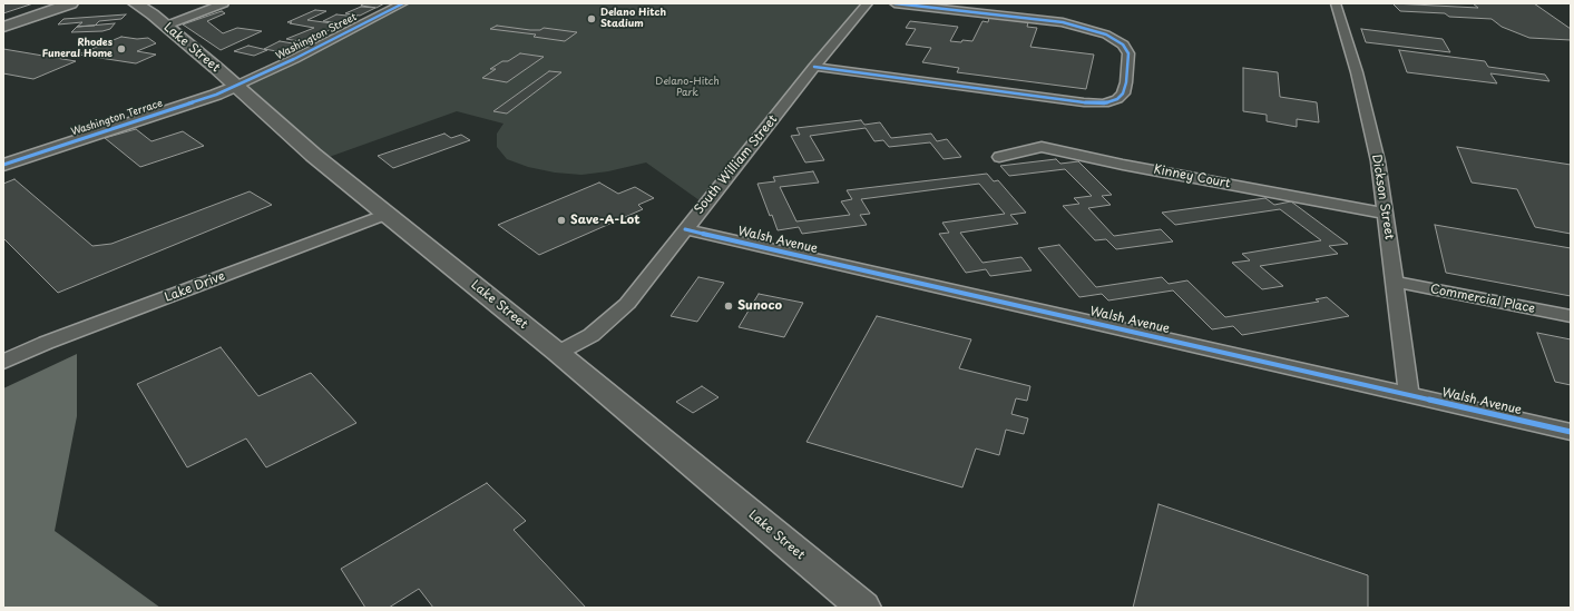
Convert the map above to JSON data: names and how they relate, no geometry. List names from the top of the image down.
{
  "streets": {
    "main road": ["Lake Street"],
    "street": [
      "Washington Street",
      "Washington Terrace",
      "South William Street",
      "Kinney Court",
      "Dickson Street",
      "Walsh Avenue",
      "Lake Drive",
      "Commercial Place"
    ]
  },
  "crossings": [
    ["Washington Street", "Lake Street"],
    ["Washington Street", "Washington Terrace"],
    ["Lake Street", "Washington Terrace"],
    ["Lake Street", "South William Street"],
    ["Lake Street", "Lake Drive"],
    ["South William Street", "Walsh Avenue"],
    ["Kinney Court", "Dickson Street"],
    ["Dickson Street", "Walsh Avenue"],
    ["Dickson Street", "Commercial Place"]
  ],
  "parks": ["Delano-Hitch Park"],
  "places": [
    "Delano Hitch Stadium",
    "Rhodes Funeral Home",
    "Save-A-Lot",
    "Sunoco"
  ]
}
